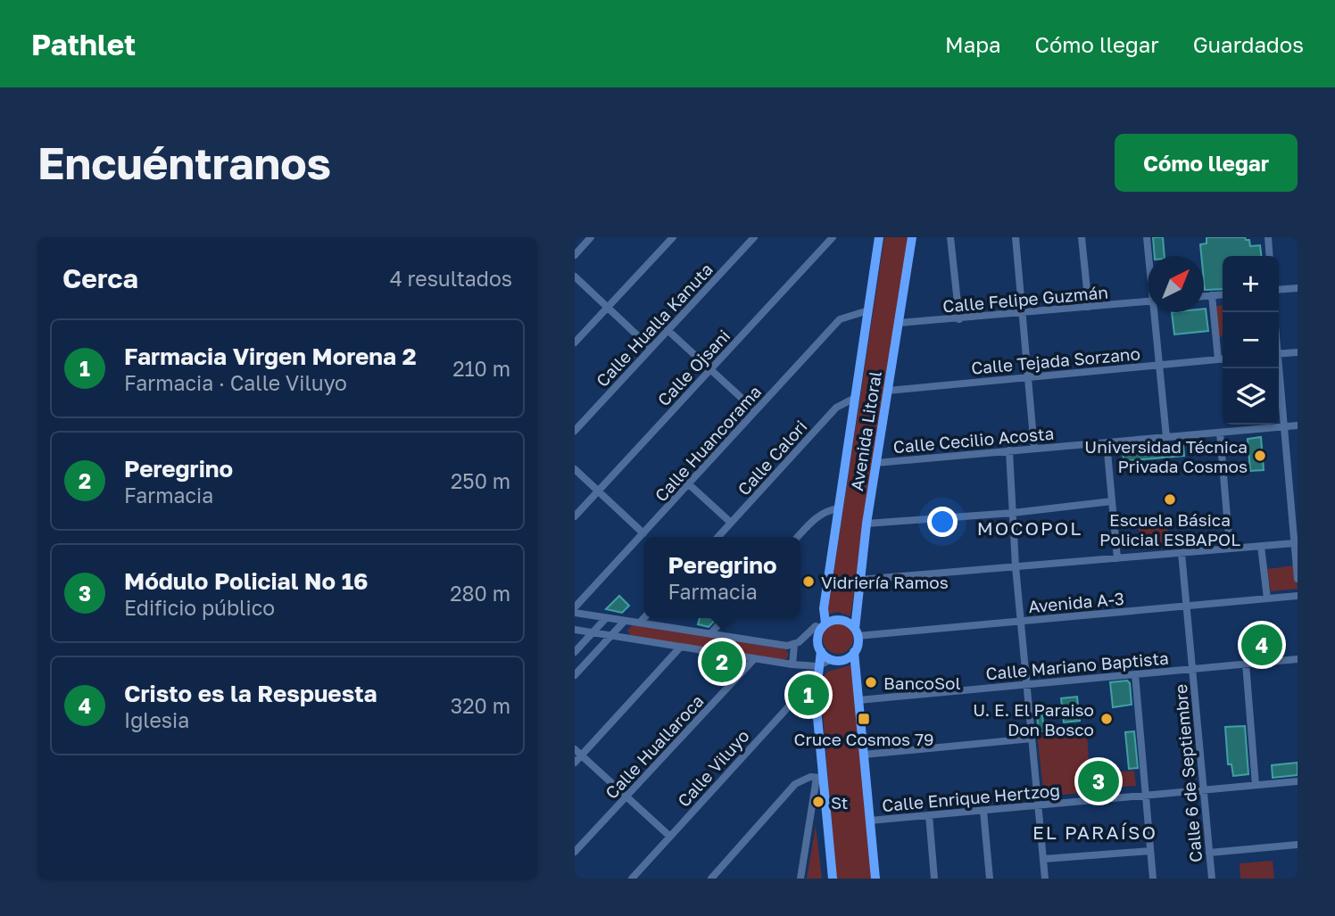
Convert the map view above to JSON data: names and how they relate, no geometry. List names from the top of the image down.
{
  "streets": {
    "main road": ["Avenida Litoral"],
    "street": [
      "Calle Felipe Guzmán",
      "Calle Hualla Kanuta",
      "Calle Tejada Sorzano",
      "Calle Ojsani",
      "Calle Cecilio Acosta",
      "Calle Huancorama",
      "Calle Calori",
      "Avenida A-3",
      "Calle Mariano Baptista",
      "Calle Huallaroca",
      "Calle Viluyo",
      "Calle 6 de Septiembre",
      "Calle Enrique Hertzog"
    ]
  },
  "crossings": [
    ["Calle Felipe Guzmán", "Avenida Litoral"],
    ["Calle Tejada Sorzano", "Avenida Litoral"],
    ["Avenida Litoral", "Calle Cecilio Acosta"],
    ["Avenida Litoral", "Calle Huancorama"],
    ["Avenida Litoral", "Calle Calori"],
    ["Avenida Litoral", "Avenida A-3"],
    ["Avenida A-3", "Calle 6 de Septiembre"],
    ["Calle Mariano Baptista", "Calle 6 de Septiembre"],
    ["Calle 6 de Septiembre", "Calle Enrique Hertzog"]
  ],
  "districts": ["MOCOPOL", "EL PARAÍSO"],
  "places": {
    "other": [
      "Universidad Técnica Privada Cosmos",
      "Escuela Básica Policial ESBAPOL",
      "Vidriería Ramos",
      "BancoSol",
      "U. E. El Paraiso Don Bosco",
      "St"
    ],
    "transit": ["Cruce Cosmos 79"]
  },
  "north": "top right",
  "page": {
    "header": "Pathlet",
    "nav": ["Mapa", "Cómo llegar", "Guardados"],
    "buttons": "Cómo llegar",
    "title": "Encuéntranos",
    "heading": ["Cerca", "4 resultados"],
    "map_buttons": ["+", "−"],
    "list": [
      {
        "mark": "1",
        "name": "Farmacia Virgen Morena 2",
        "note": "Farmacia · Calle Viluyo",
        "value": "210 m"
      },
      {
        "mark": "2",
        "name": "Peregrino",
        "note": "Farmacia",
        "value": "250 m"
      },
      {
        "mark": "3",
        "name": "Módulo Policial No 16",
        "note": "Edificio público",
        "value": "280 m"
      },
      {
        "mark": "4",
        "name": "Cristo es la Respuesta",
        "note": "Iglesia",
        "value": "320 m"
      }
    ],
    "popup": ["Peregrino", "Farmacia"],
    "pins": [
      "4",
      "2",
      "1",
      "3"
    ]
  }
}
